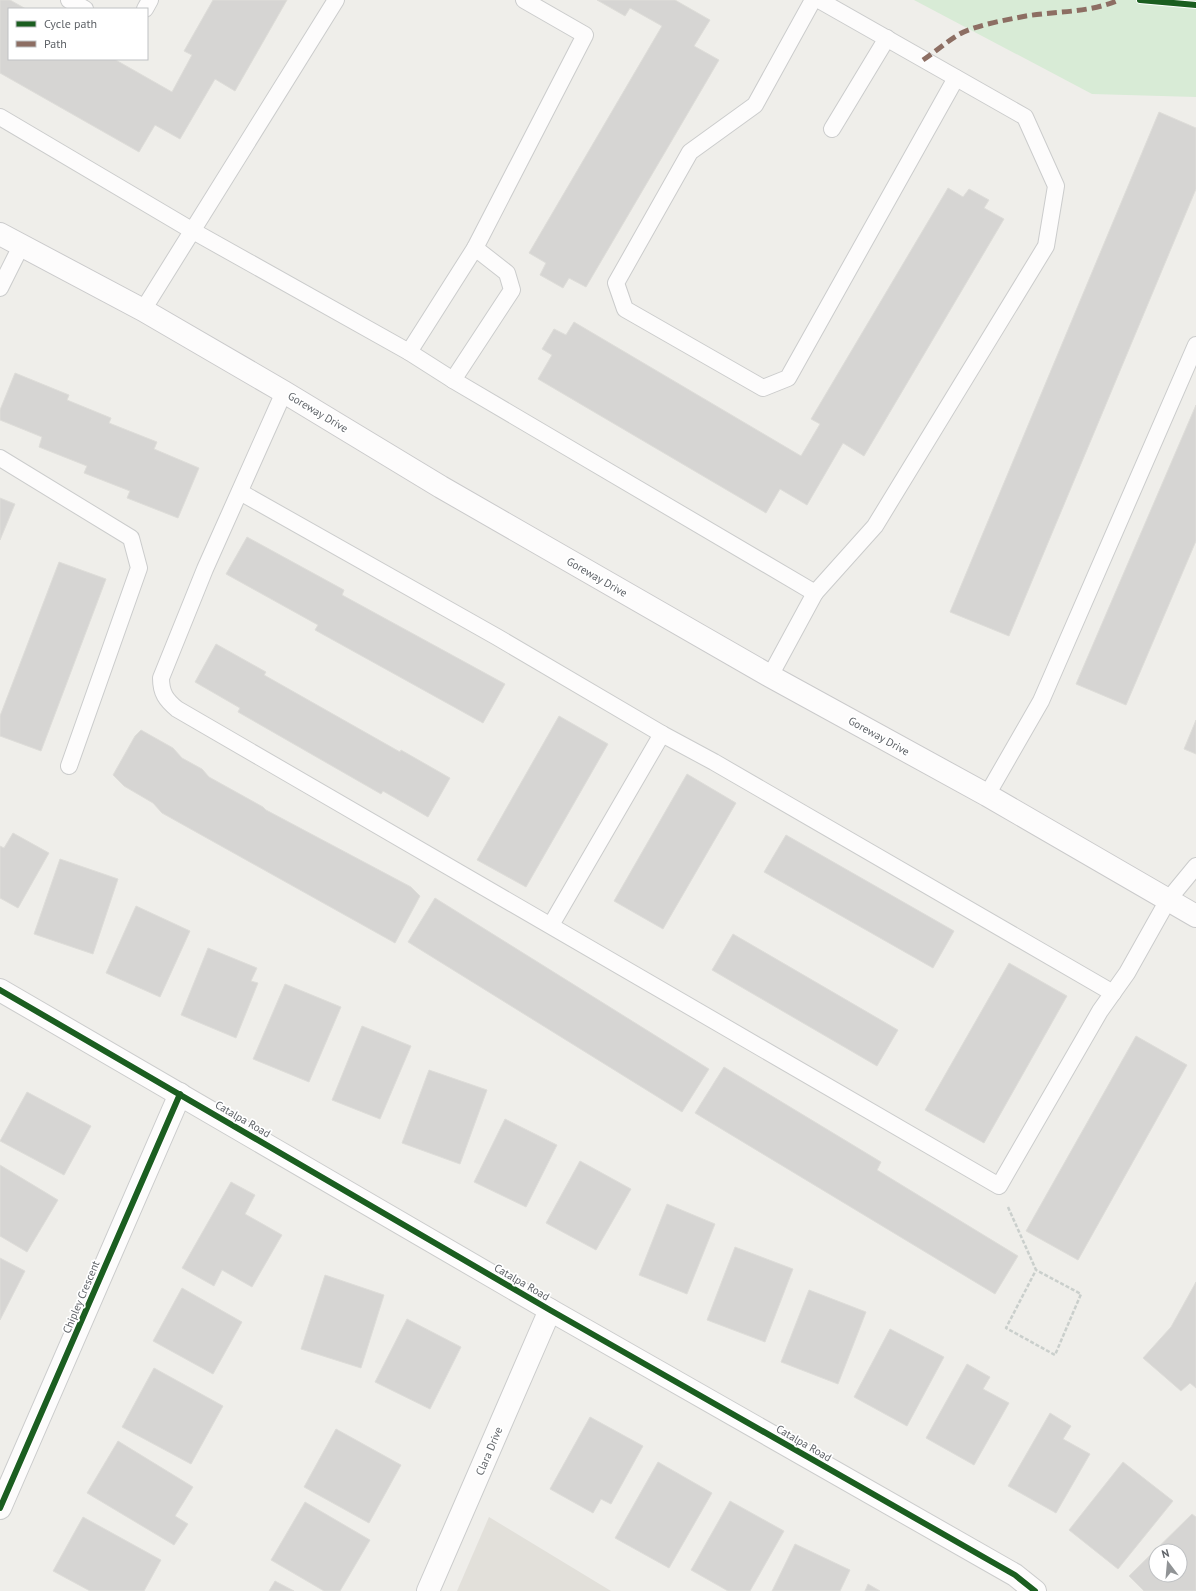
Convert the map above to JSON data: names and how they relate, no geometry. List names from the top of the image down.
{
  "streets": {
    "street": [
      "Goreway Drive",
      "Catalpa Road",
      "Chipley Crescent",
      "Clara Drive"
    ]
  },
  "crossings": [
    ["Catalpa Road", "Chipley Crescent"],
    ["Catalpa Road", "Clara Drive"]
  ],
  "legend": ["Cycle path", "Path"],
  "north": "top"
}
